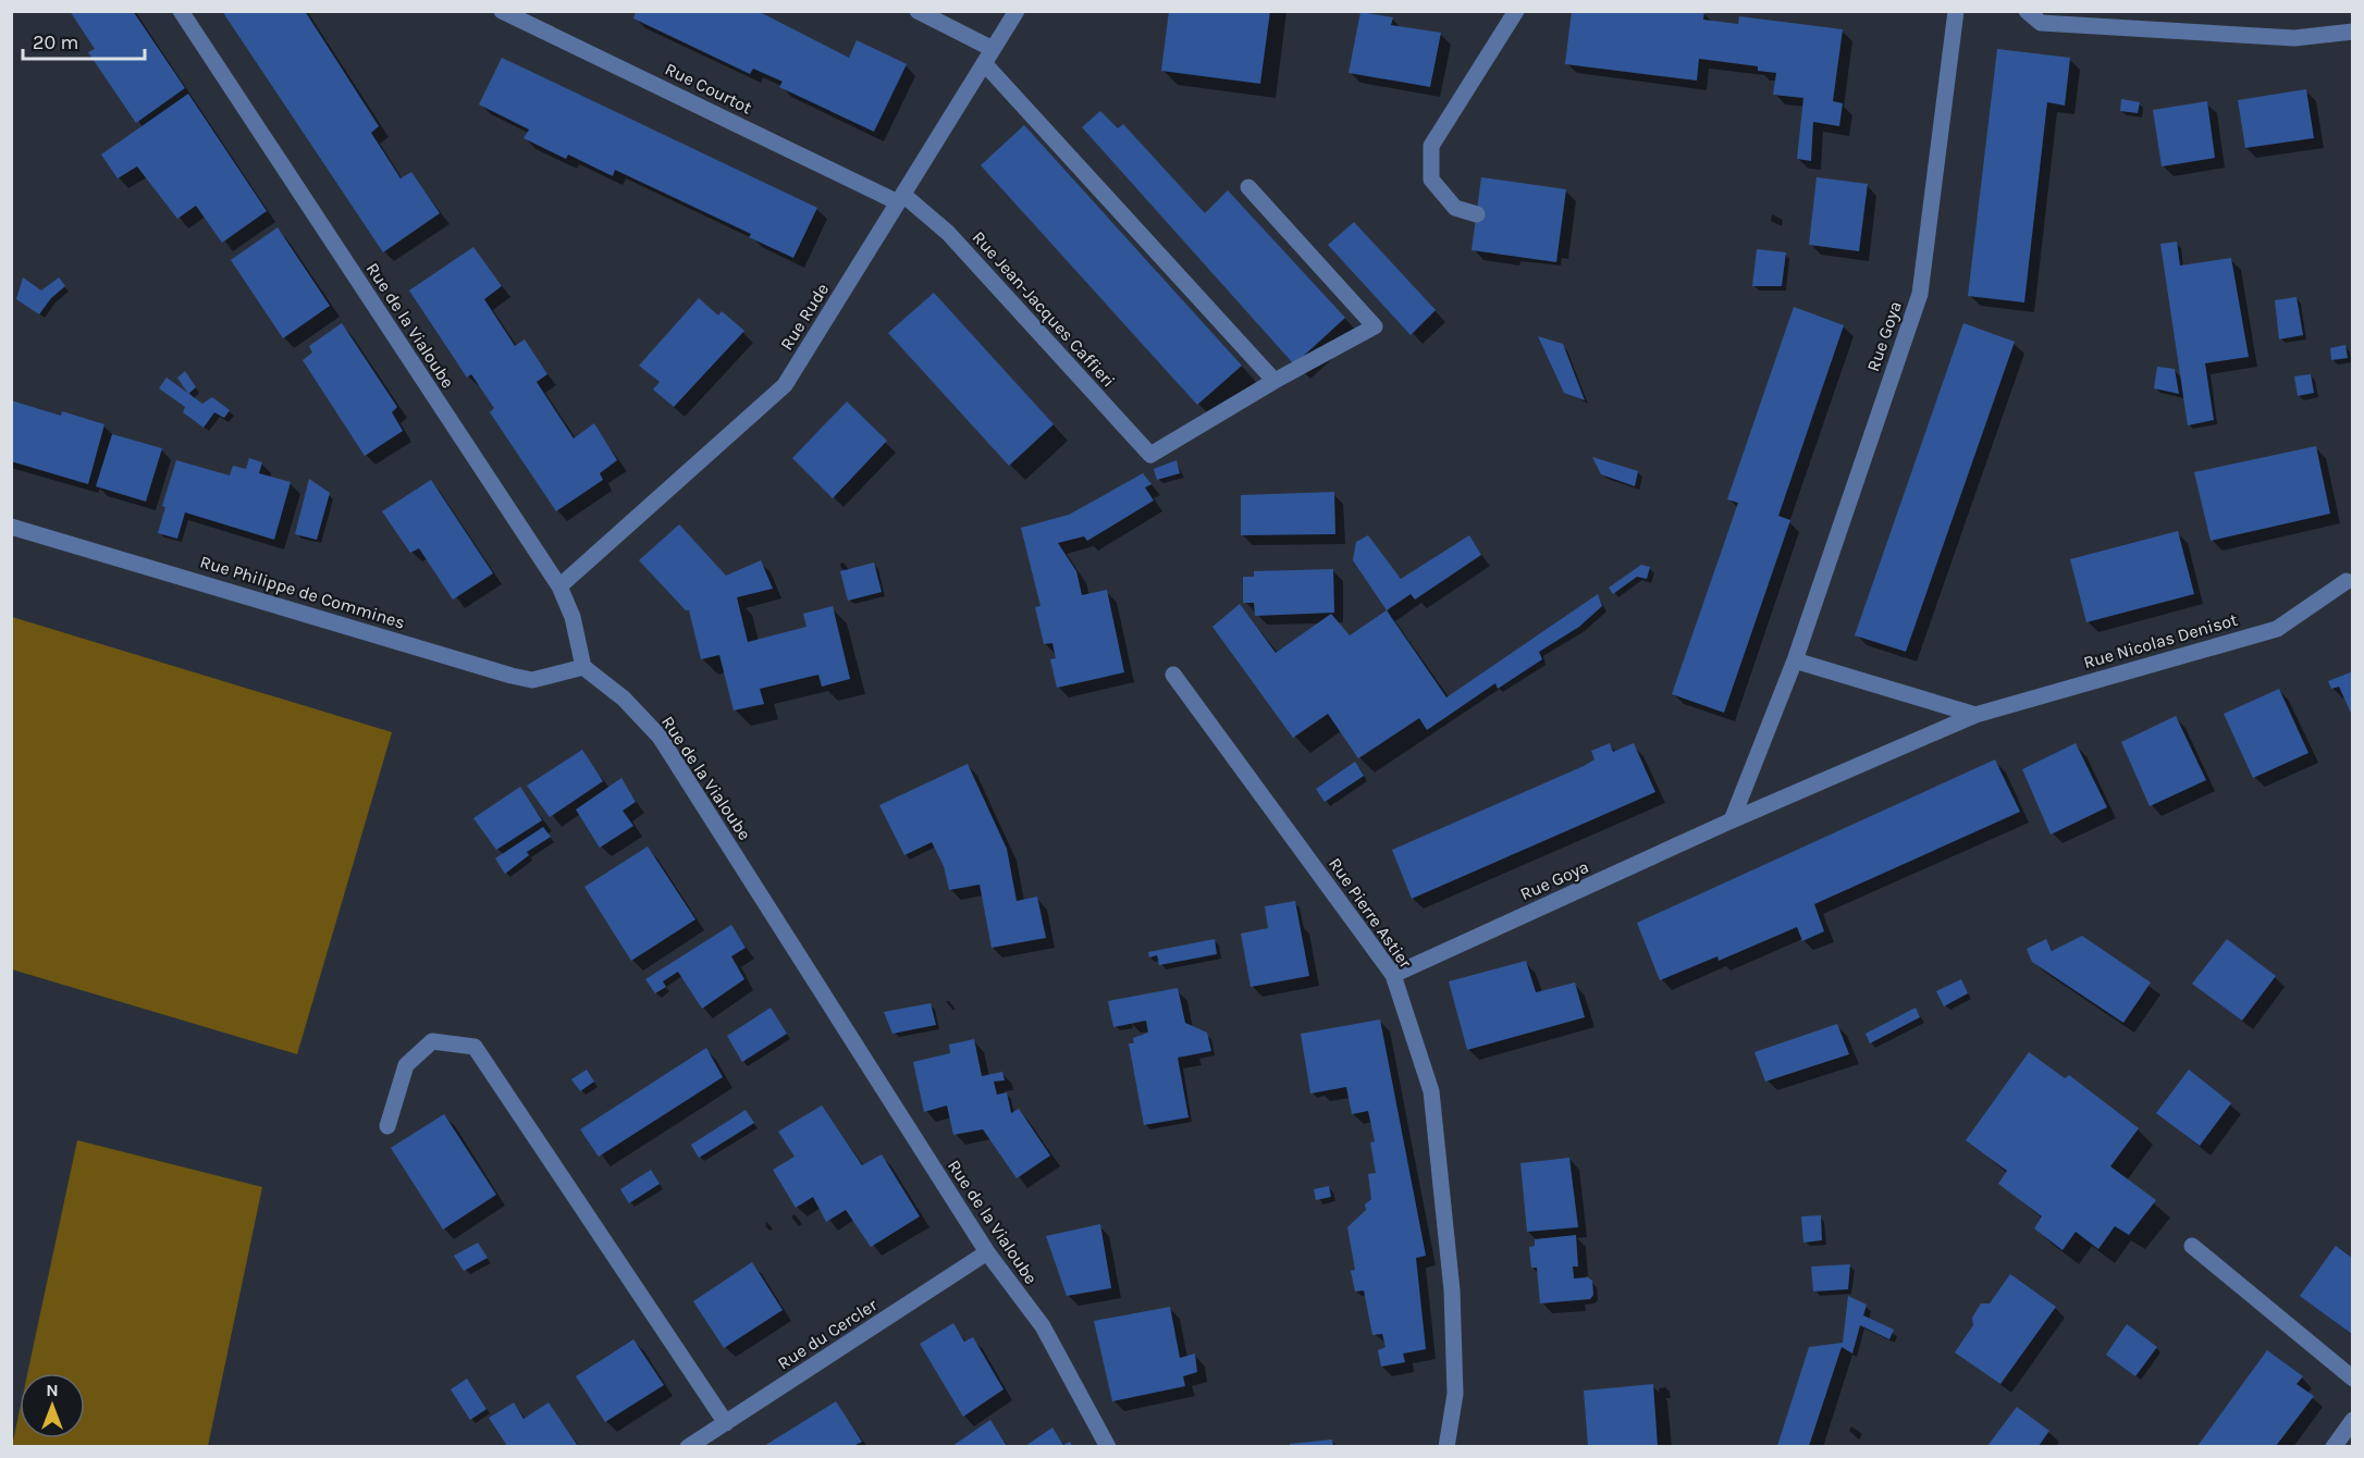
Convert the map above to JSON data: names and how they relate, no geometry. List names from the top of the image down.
{
  "streets": {
    "street": [
      "Rue Courtot",
      "Rue Jean-Jacques Caffieri",
      "Rue Rude",
      "Rue de la Vialoube",
      "Rue Goya",
      "Rue Philippe de Commines",
      "Rue Nicolas Denisot",
      "Rue Pierre Astier",
      "Rue du Cercler"
    ]
  },
  "crossings": [
    ["Rue Courtot", "Rue Jean-Jacques Caffieri"],
    ["Rue Courtot", "Rue Rude"],
    ["Rue Jean-Jacques Caffieri", "Rue Rude"],
    ["Rue Rude", "Rue de la Vialoube"],
    ["Rue de la Vialoube", "Rue Philippe de Commines"],
    ["Rue de la Vialoube", "Rue du Cercler"],
    ["Rue Goya", "Rue Nicolas Denisot"],
    ["Rue Goya", "Rue Pierre Astier"]
  ],
  "scale_bar": "20 m",
  "north": "top"
}
